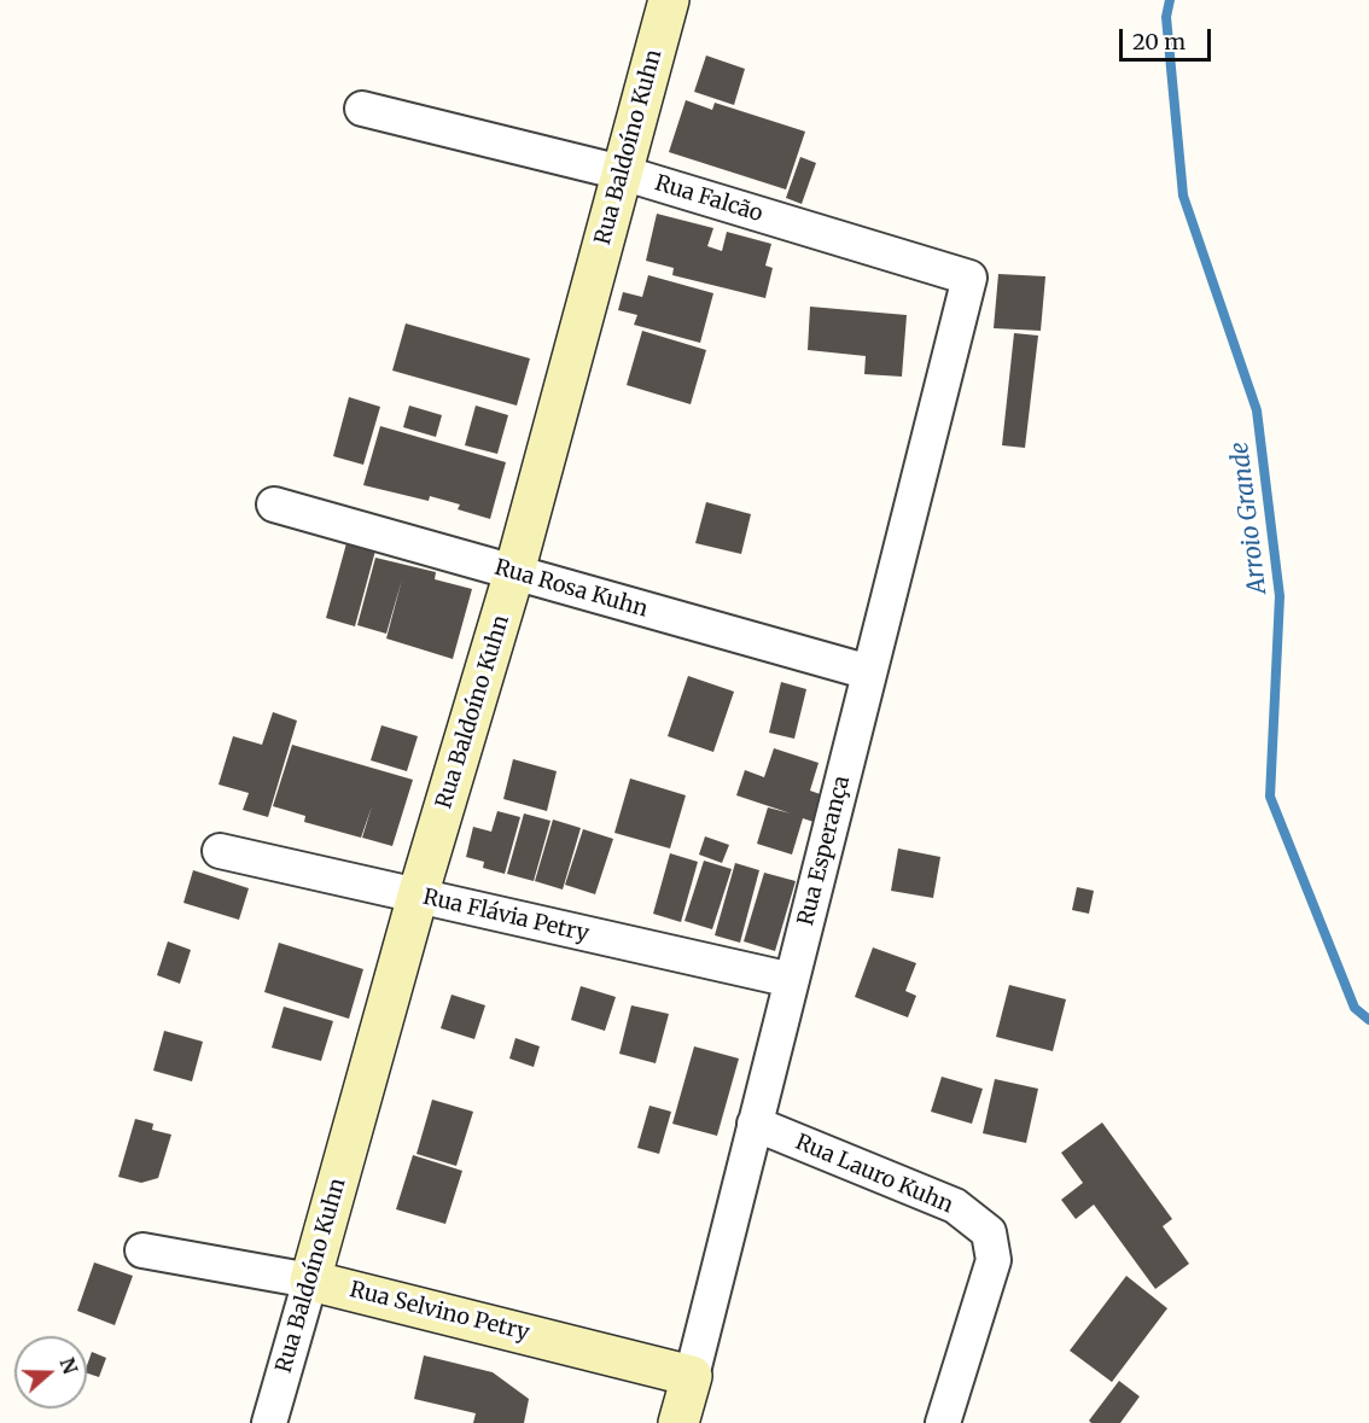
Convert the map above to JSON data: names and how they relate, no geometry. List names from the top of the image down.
{
  "streets": {
    "street": [
      "Rua Baldoíno Kuhn",
      "Rua Falcão",
      "Rua Rosa Kuhn",
      "Rua Esperança",
      "Rua Flávia Petry",
      "Rua Lauro Kuhn",
      "Rua Selvino Petry"
    ]
  },
  "crossings": [
    ["Rua Baldoíno Kuhn", "Rua Falcão"],
    ["Rua Baldoíno Kuhn", "Rua Rosa Kuhn"],
    ["Rua Baldoíno Kuhn", "Rua Flávia Petry"],
    ["Rua Baldoíno Kuhn", "Rua Selvino Petry"],
    ["Rua Falcão", "Rua Esperança"],
    ["Rua Rosa Kuhn", "Rua Esperança"],
    ["Rua Esperança", "Rua Flávia Petry"],
    ["Rua Esperança", "Rua Lauro Kuhn"],
    ["Rua Esperança", "Rua Selvino Petry"]
  ],
  "water": ["Arroio Grande"],
  "scale_bar": "20 m",
  "north": "right"
}
